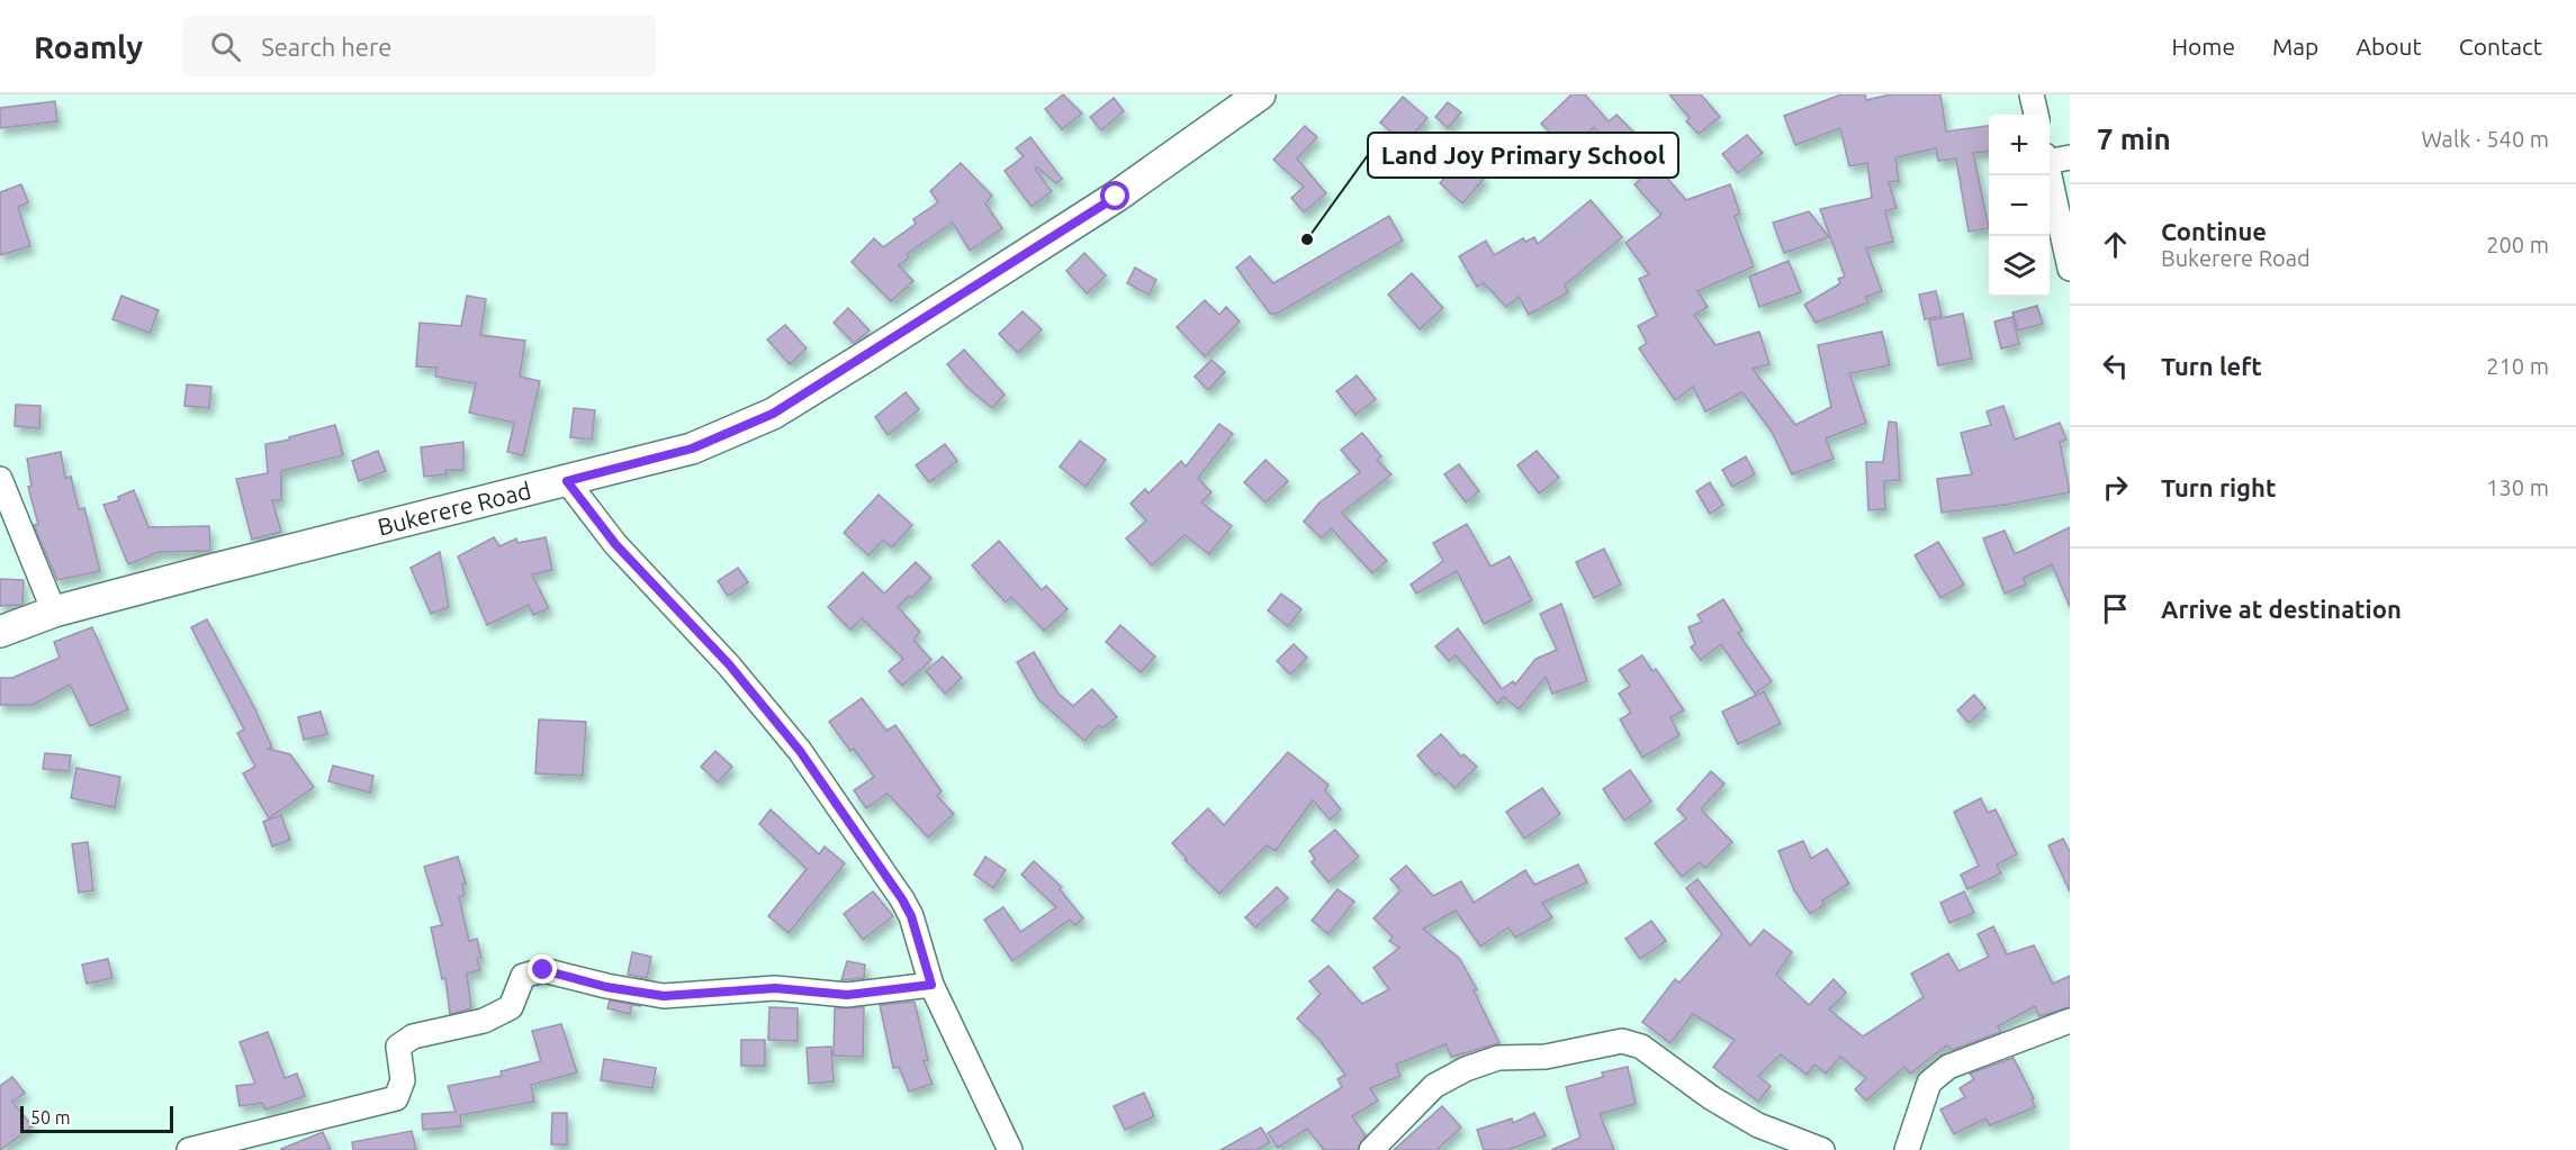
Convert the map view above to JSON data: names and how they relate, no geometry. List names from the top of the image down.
{
  "streets": {
    "street": ["Bukerere Road"]
  },
  "places": ["Land Joy Primary School"],
  "scale_bar": "50 m",
  "page": {
    "header": "Roamly",
    "search": "Search here",
    "nav": [
      "Home",
      "Map",
      "About",
      "Contact"
    ],
    "heading": ["7 min", "Walk · 540 m"],
    "map_buttons": ["+", "−"],
    "list": [
      ["Continue", "Bukerere Road", "200 m"],
      ["Turn left", "210 m"],
      ["Turn right", "130 m"],
      "Arrive at destination"
    ],
    "scale": "50 m"
  }
}
